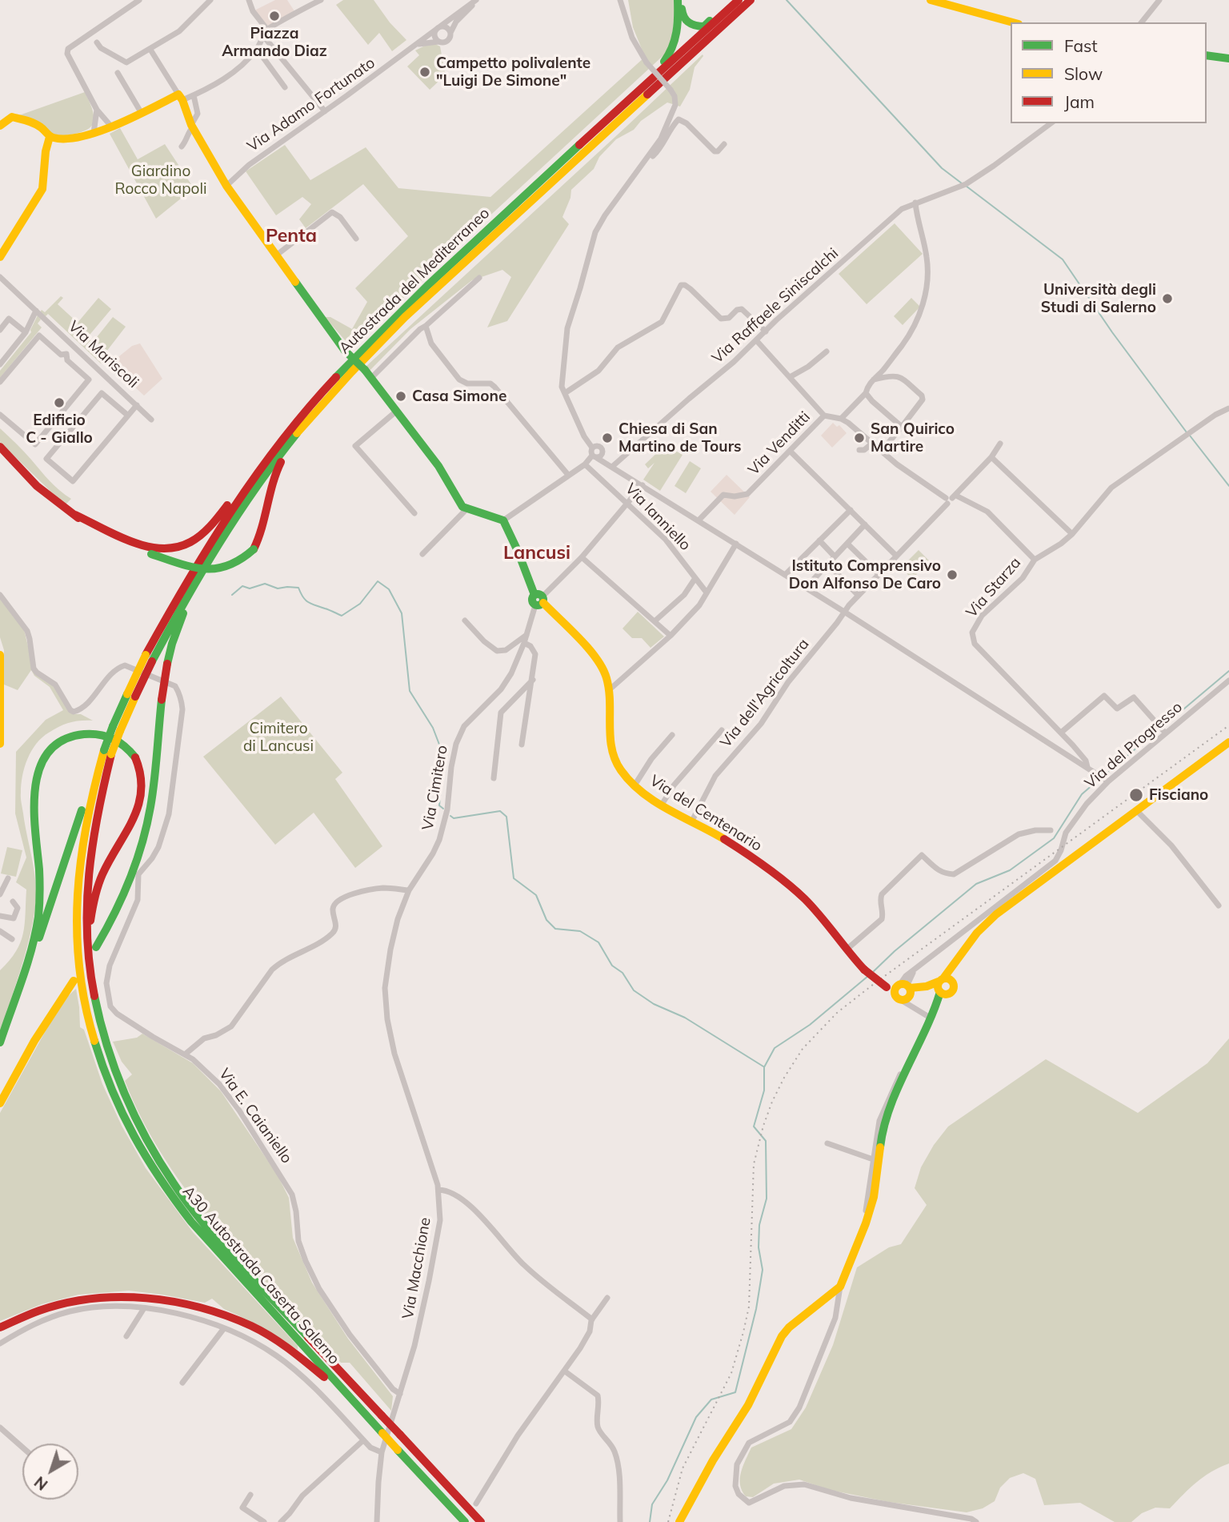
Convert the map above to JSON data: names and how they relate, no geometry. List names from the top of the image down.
{
  "streets": {
    "main road": ["Autostrada del Mediterraneo", "Via del Centenario", "A30 Autostrada Caserta Salerno"],
    "street": [
      "Via Adamo Fortunato",
      "Via Raffaele Siniscalchi",
      "Via Mariscoli",
      "Via Venditti",
      "Via Ianniello",
      "Via Starza",
      "Via dell'Agricoltura",
      "Via del Progresso",
      "Via Cimitero",
      "Via E. Caianiello",
      "Via Macchione"
    ]
  },
  "crossings": [
    ["Autostrada del Mediterraneo", "A30 Autostrada Caserta Salerno"],
    ["Via Starza", "Via dell'Agricoltura"],
    ["Via dell'Agricoltura", "Via del Centenario"],
    ["Via Cimitero", "Via del Centenario"],
    ["Via Cimitero", "Via Macchione"],
    ["Via E. Caianiello", "Via Macchione"]
  ],
  "districts": ["Penta", "Lancusi"],
  "parks": ["Giardino Rocco Napoli", "Cimitero di Lancusi"],
  "places": [
    "Piazza Armando Diaz",
    "Campetto polivalente \"Luigi De Simone\"",
    "Università degli Studi di Salerno",
    "Casa Simone",
    "Edificio C - Giallo",
    "Chiesa di San Martino de Tours",
    "San Quirico Martire",
    "Istituto Comprensivo Don Alfonso De Caro",
    "Fisciano"
  ],
  "legend": ["Fast", "Slow", "Jam"],
  "north": "bottom left"
}
